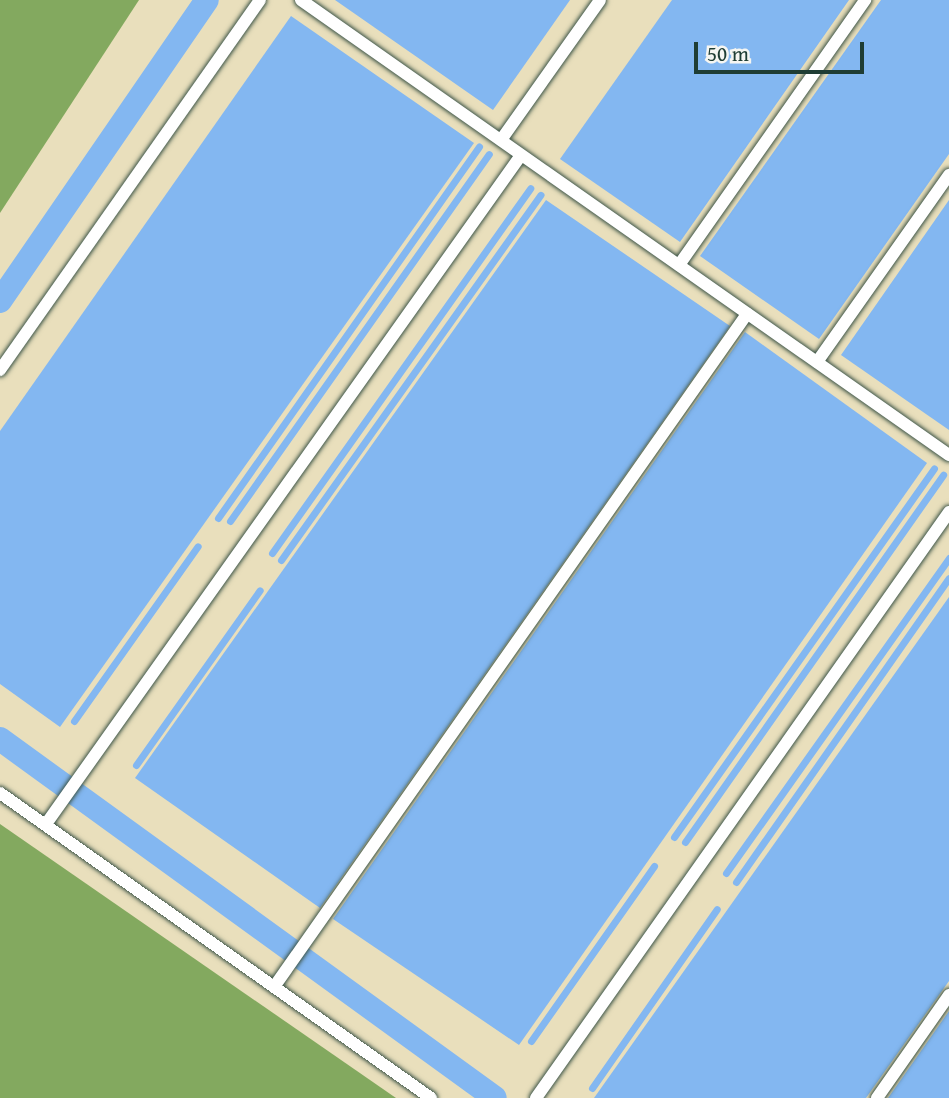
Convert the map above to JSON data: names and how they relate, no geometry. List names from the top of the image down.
{
  "scale_bar": "50 m"
}
